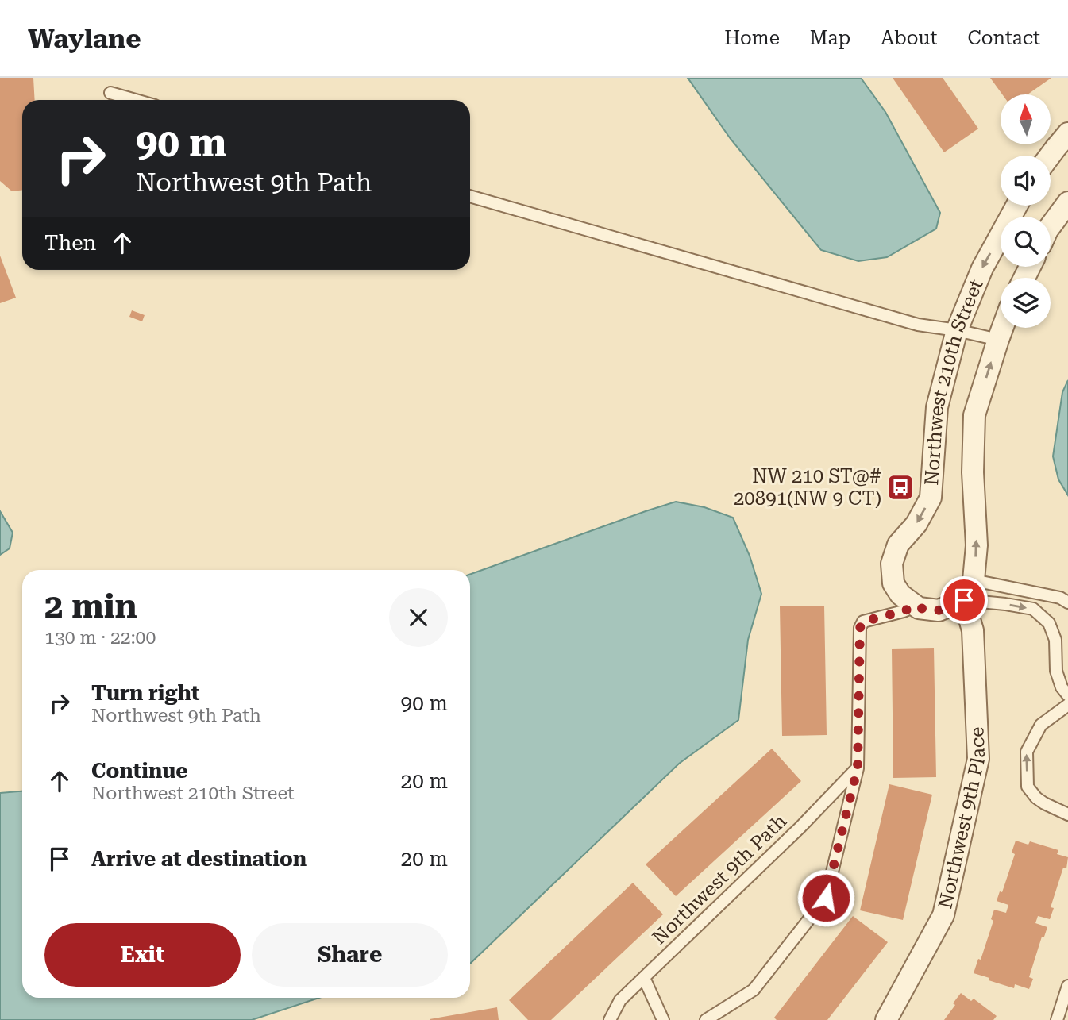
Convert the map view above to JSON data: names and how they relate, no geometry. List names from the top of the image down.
{
  "streets": {
    "street": ["Northwest 210th Street", "Northwest 9th Place"],
    "lane": ["Northwest 9th Path"]
  },
  "crossings": [
    ["Northwest 210th Street", "Northwest 9th Place"]
  ],
  "places": {
    "bus stop": ["NW 210 ST@# 20891(NW 9 CT)"]
  },
  "north": "top",
  "page": {
    "header": "Waylane",
    "nav": [
      "Home",
      "Map",
      "About",
      "Contact"
    ],
    "turn": ["90 m", "Northwest 9th Path"],
    "then": "Then",
    "heading": ["2 min", "130 m · 22:00"],
    "list": [
      {
        "name": "Turn right",
        "note": "Northwest 9th Path",
        "value": "90 m"
      },
      {
        "name": "Continue",
        "note": "Northwest 210th Street",
        "value": "20 m"
      },
      {
        "name": "Arrive at destination",
        "value": "20 m"
      }
    ],
    "buttons": ["Exit", "Share"]
  }
}
